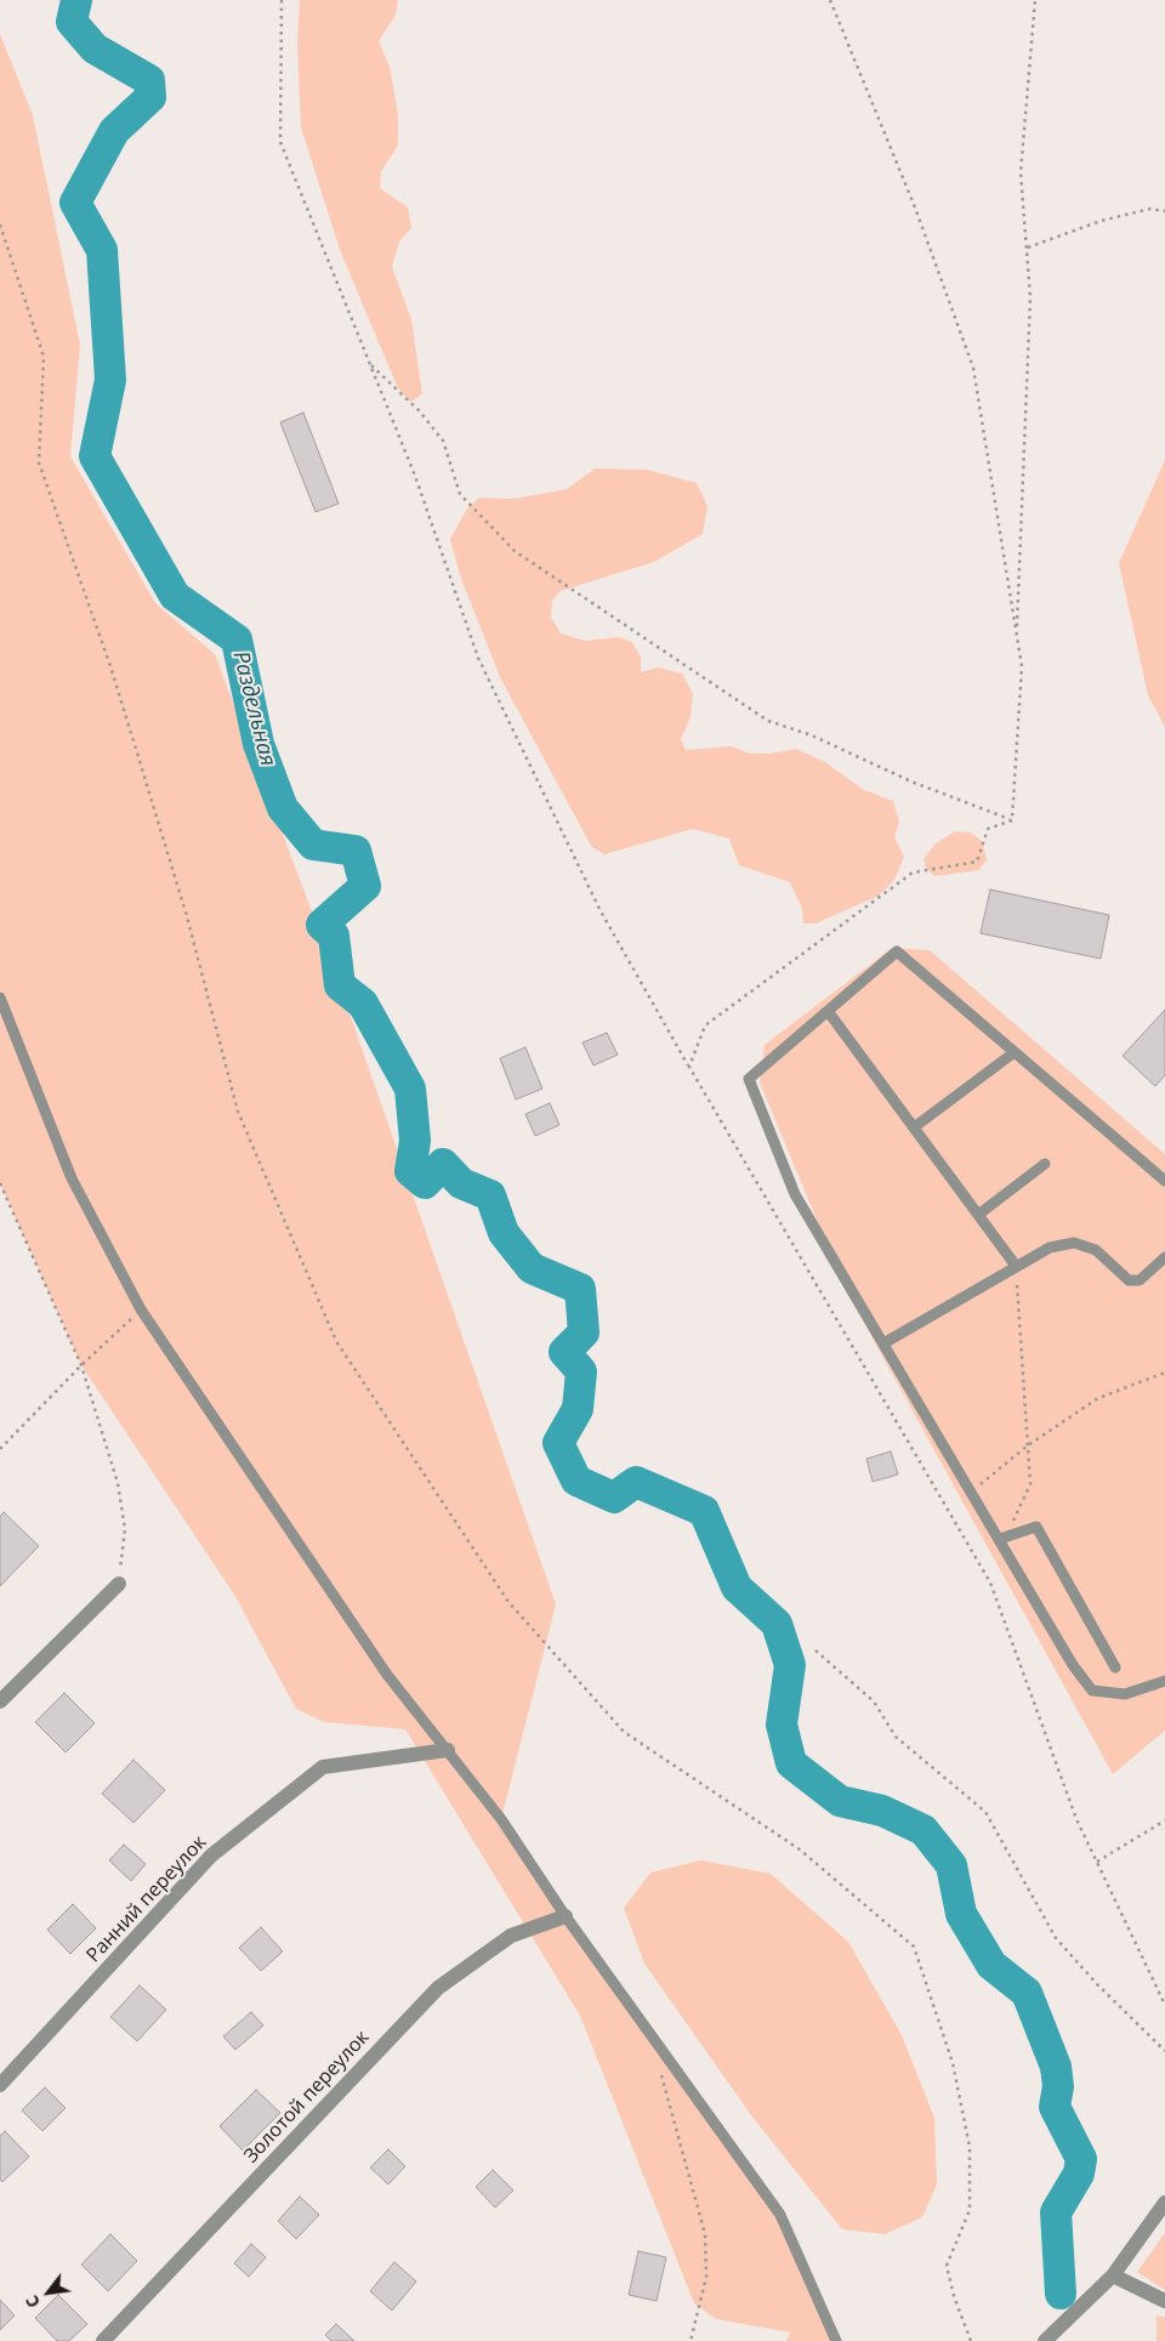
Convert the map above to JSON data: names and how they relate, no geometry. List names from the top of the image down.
{
  "streets": {
    "street": ["Ранний переулок", "Золотой переулок"]
  },
  "water": ["Раздельная"],
  "north": "bottom left"
}
